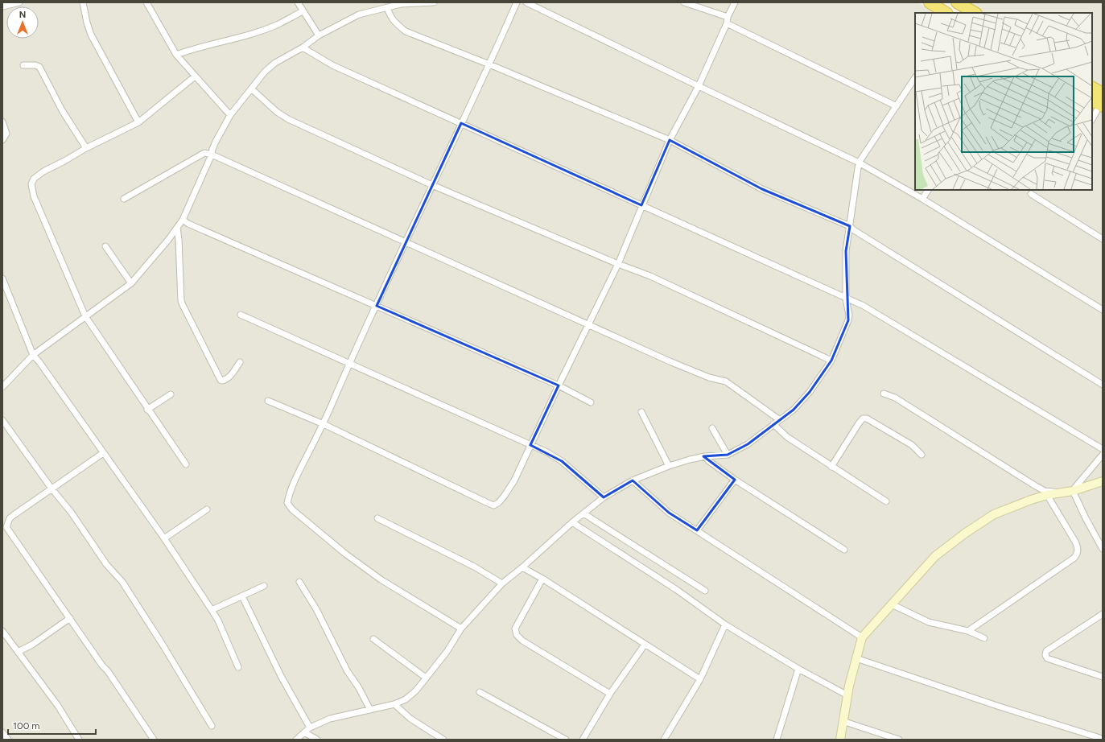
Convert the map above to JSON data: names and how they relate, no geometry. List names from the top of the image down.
{
  "scale_bar": "100 m",
  "north": "top"
}
